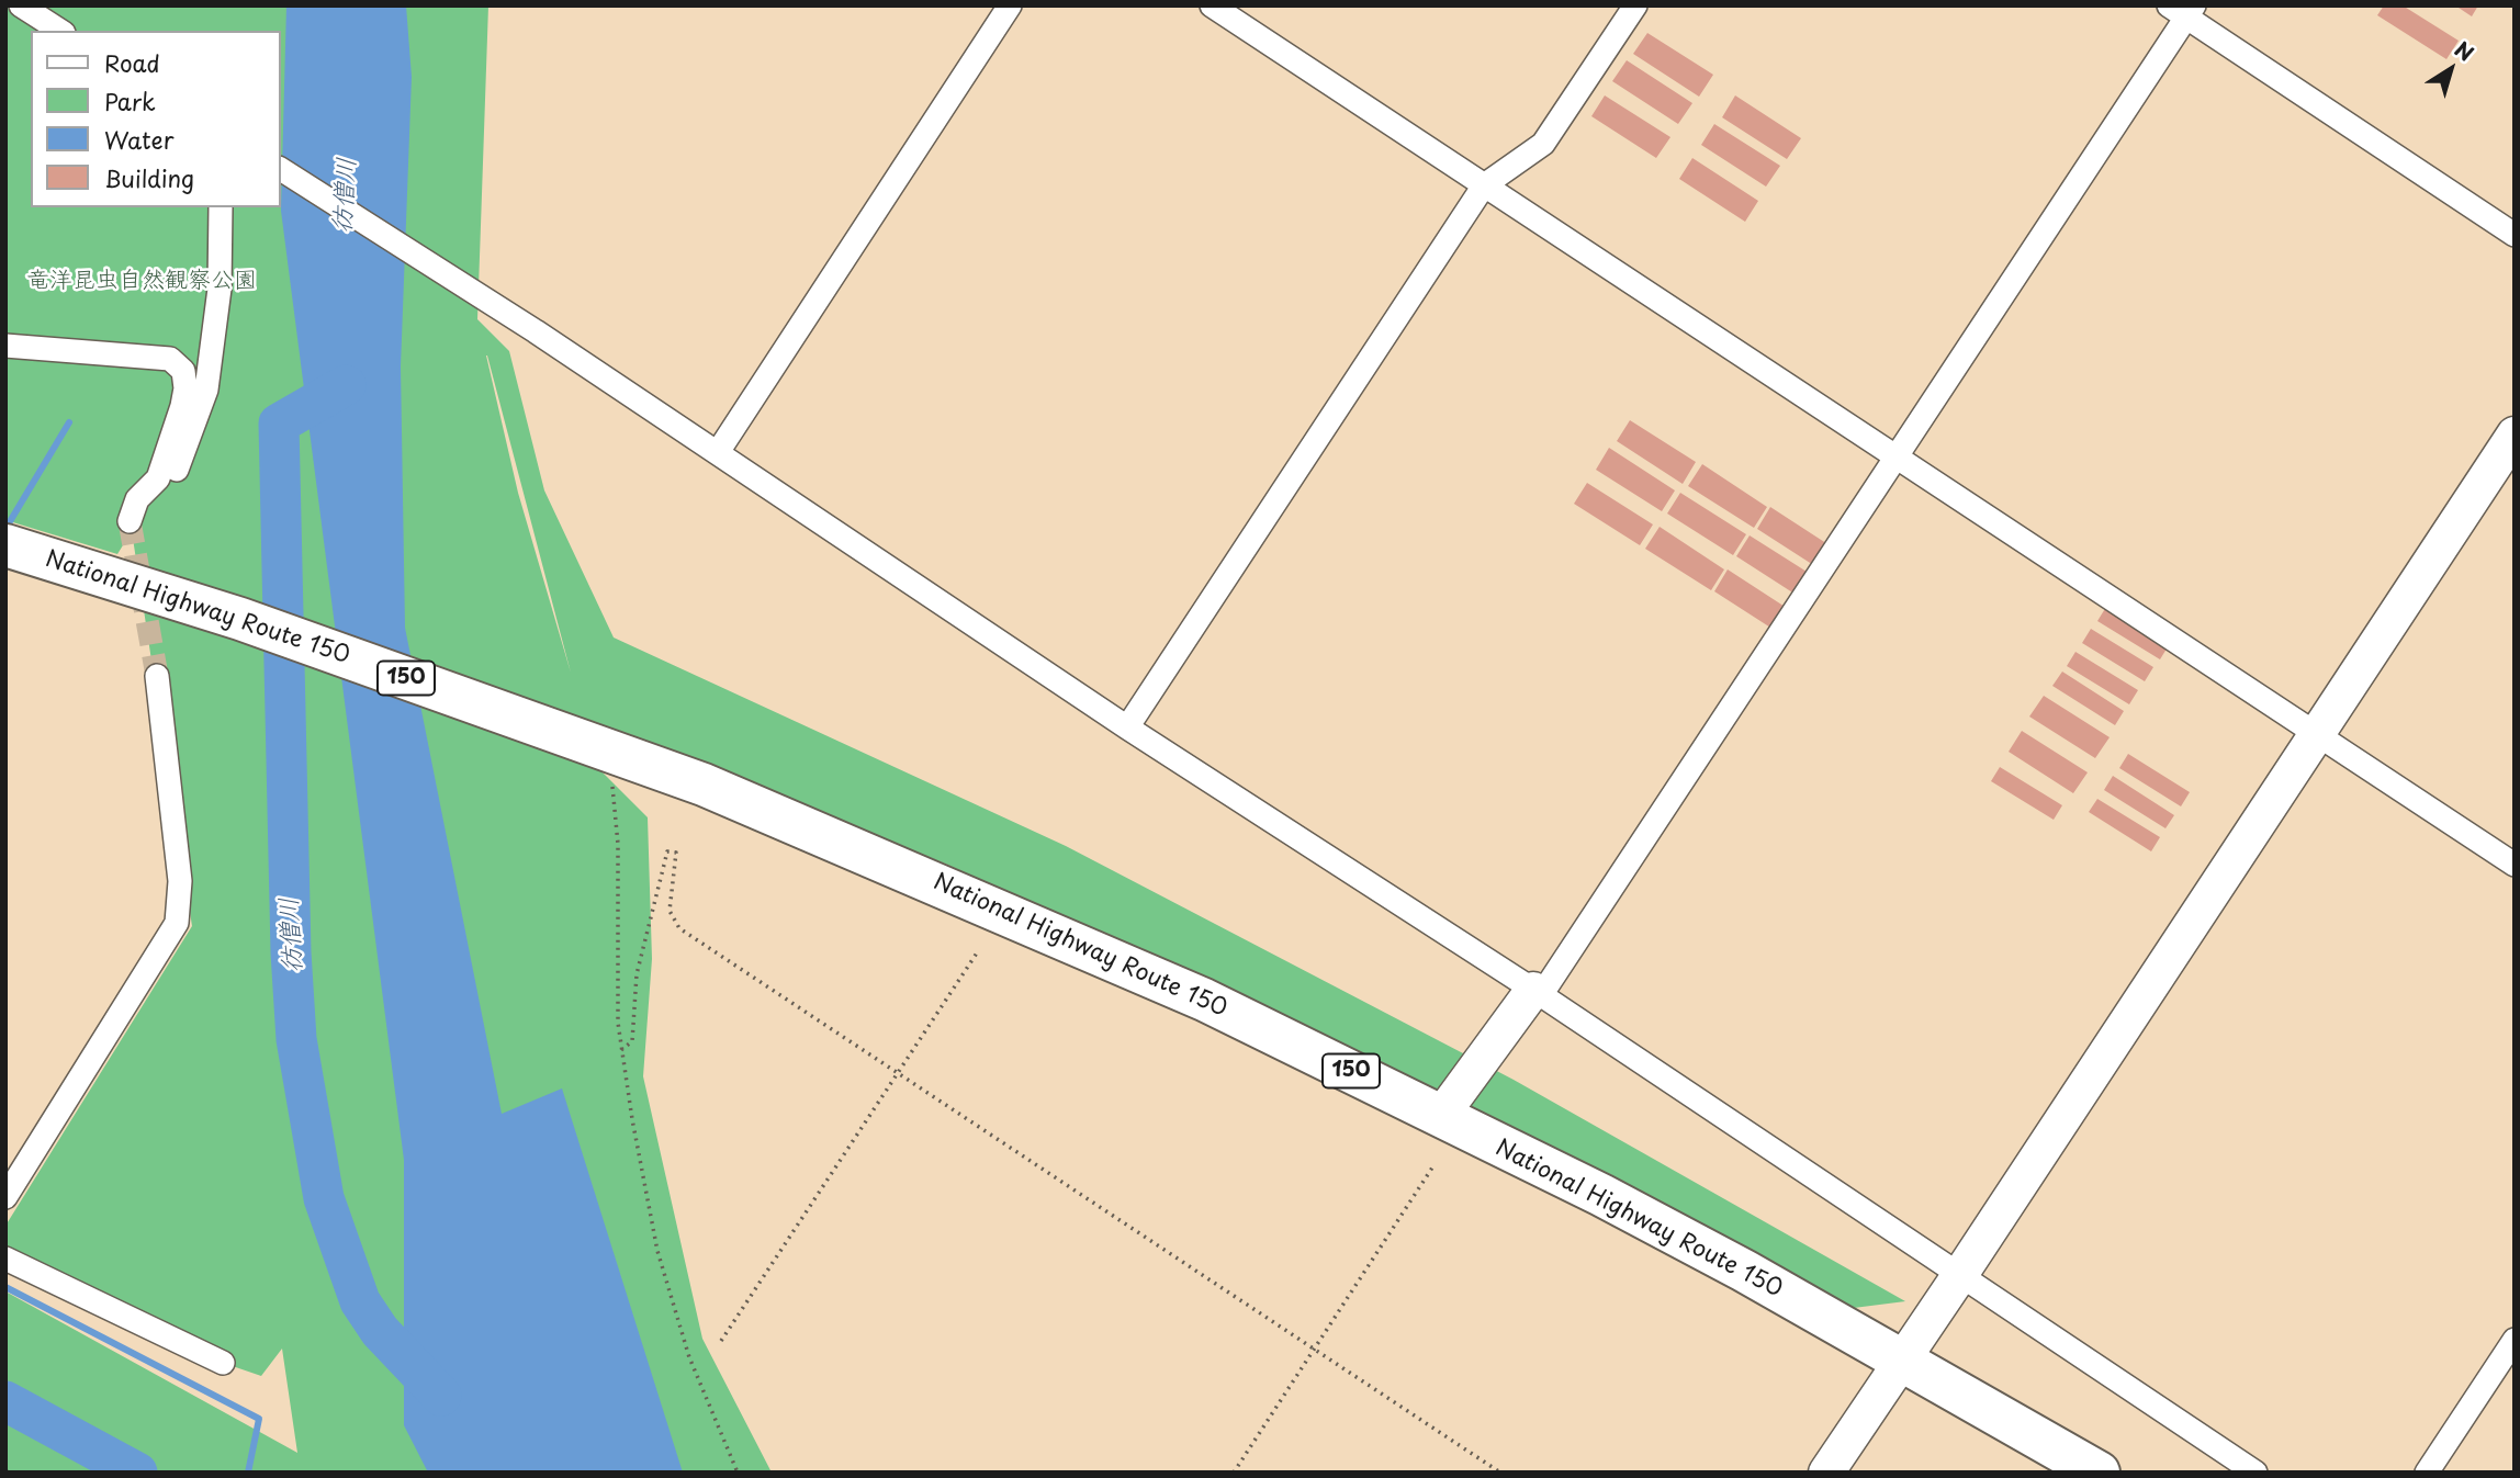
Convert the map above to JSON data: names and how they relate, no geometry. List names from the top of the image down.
{
  "streets": {
    "highway": ["National Highway Route 150", "150"]
  },
  "water": ["彷僧川"],
  "parks": ["竜洋昆虫自然観察公園"],
  "legend": [
    "Road",
    "Park",
    "Water",
    "Building"
  ],
  "north": "top right"
}
